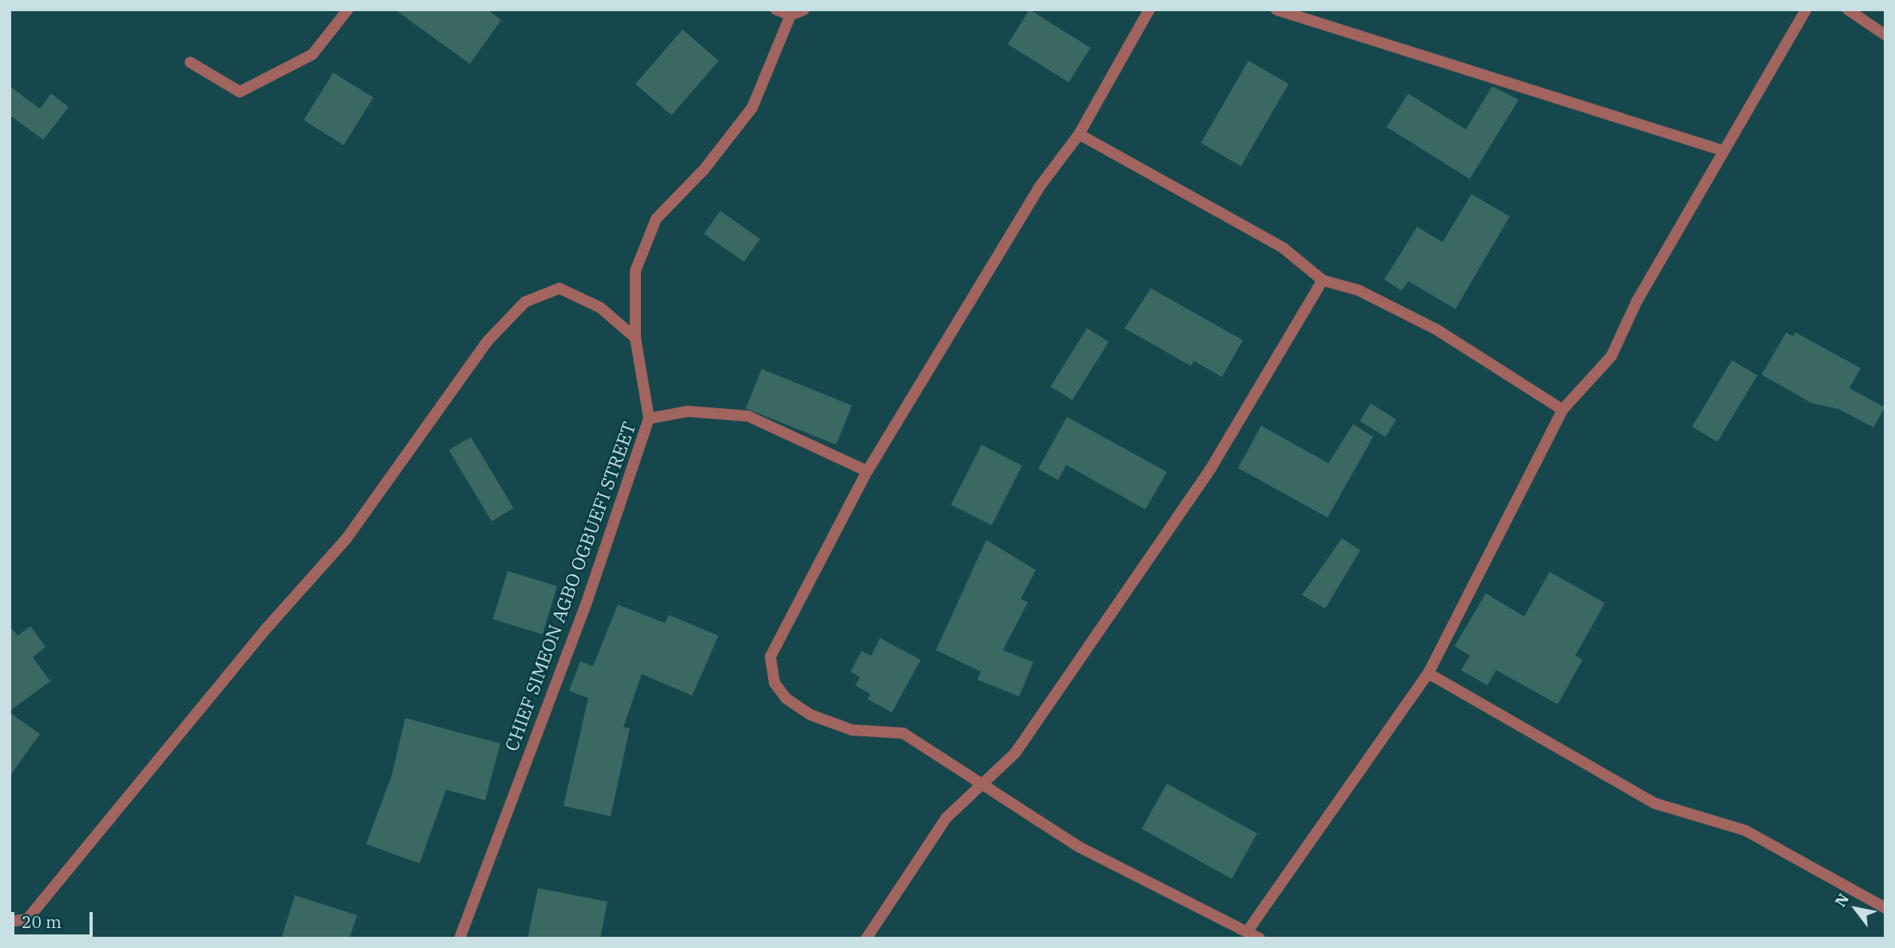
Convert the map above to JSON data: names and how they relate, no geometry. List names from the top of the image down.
{
  "streets": {
    "street": ["CHIEF SIMEON AGBO OGBUEFI STREET"]
  },
  "scale_bar": "20 m",
  "north": "top left"
}
